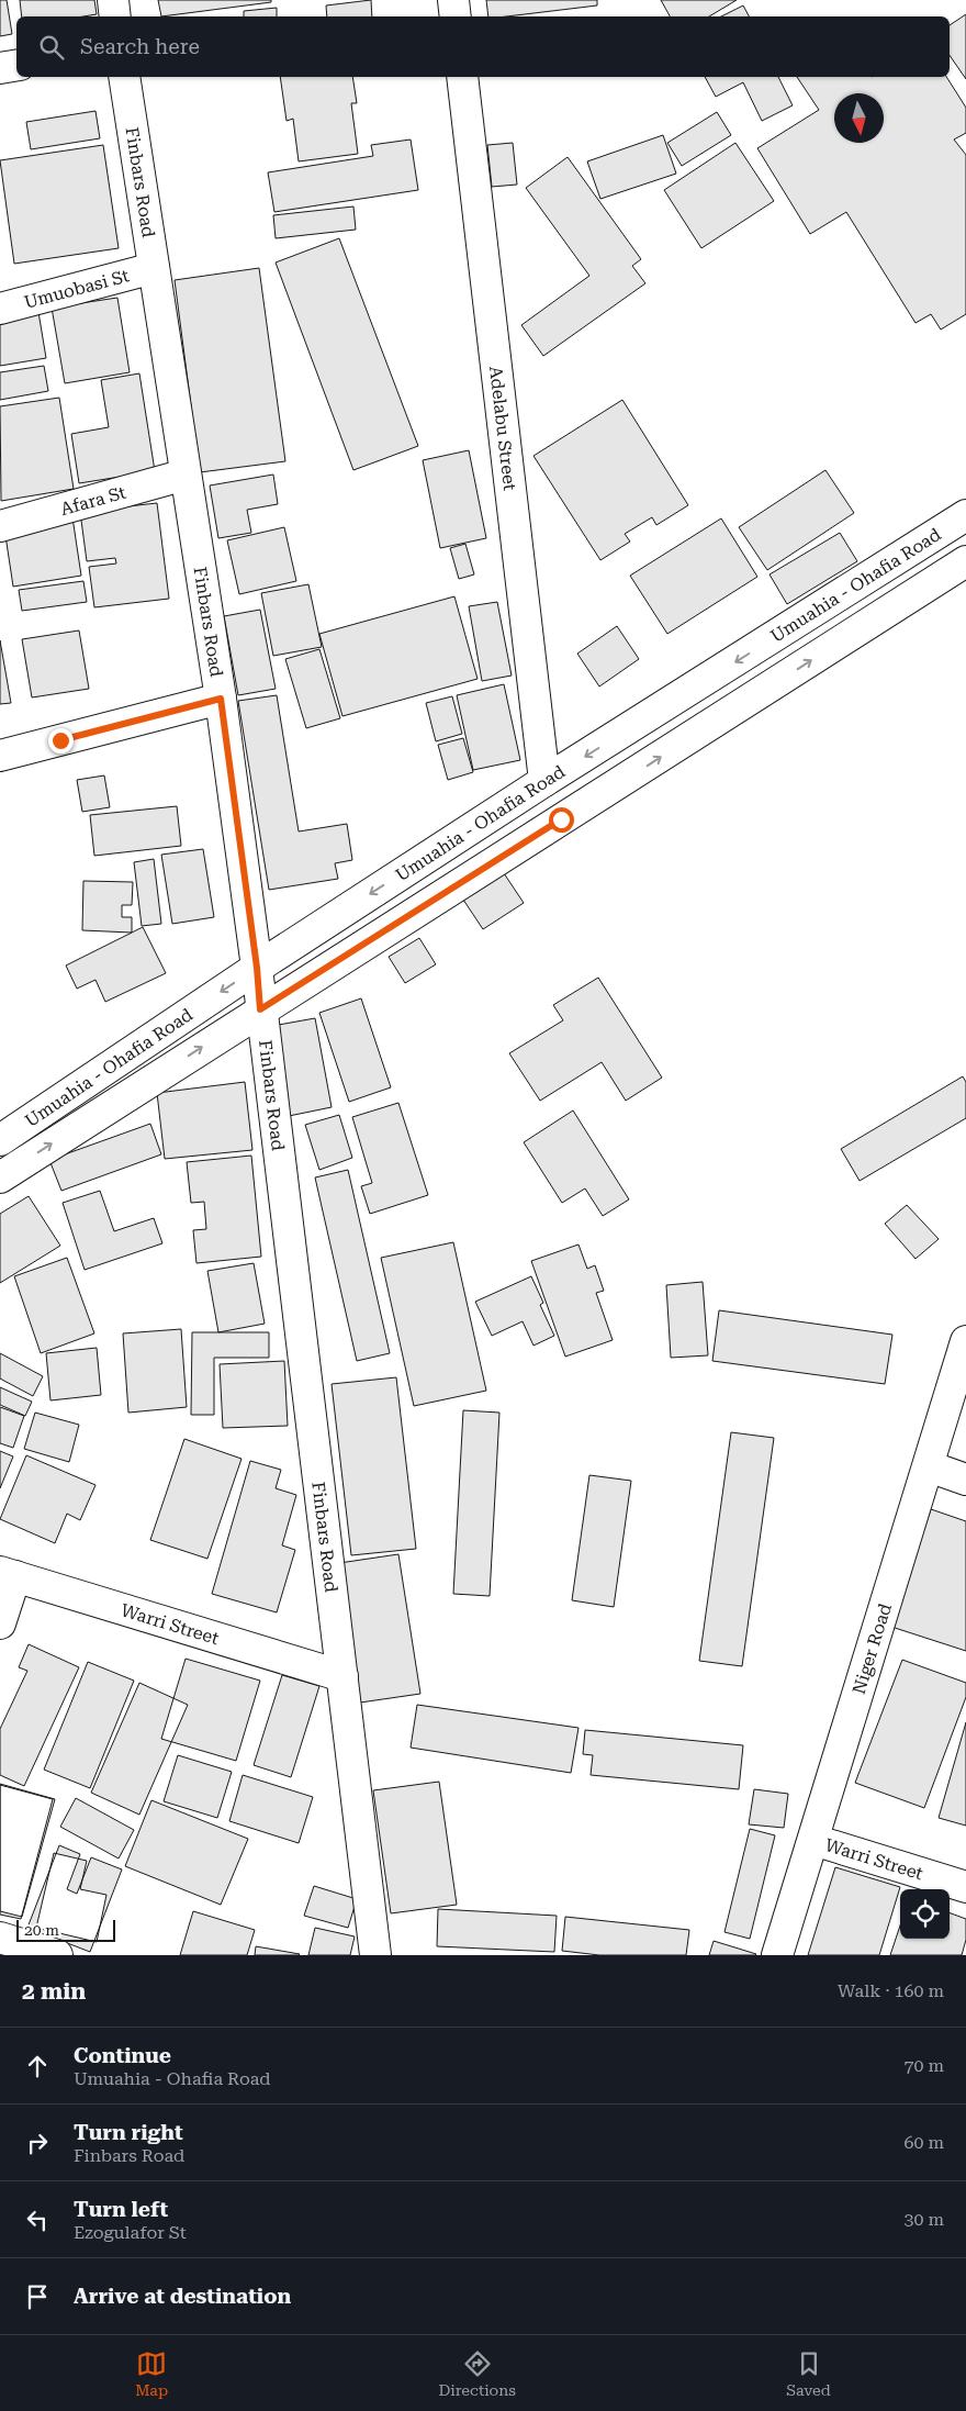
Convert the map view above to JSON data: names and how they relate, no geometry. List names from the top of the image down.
{
  "streets": {
    "street": [
      "Finbars Road",
      "Umuobasi St",
      "Adelabu Street",
      "Afara St",
      "Umuahia - Ohafia Road",
      "Warri Street",
      "Niger Road"
    ]
  },
  "crossings": [
    ["Finbars Road", "Umuobasi St"],
    ["Finbars Road", "Afara St"],
    ["Finbars Road", "Umuahia - Ohafia Road"],
    ["Finbars Road", "Warri Street"],
    ["Adelabu Street", "Umuahia - Ohafia Road"],
    ["Warri Street", "Niger Road"]
  ],
  "scale_bar": "20 m",
  "north": "bottom",
  "page": {
    "search": "Search here",
    "scale": "20 m",
    "heading": ["2 min", "Walk · 160 m"],
    "list": [
      ["Continue", "Umuahia - Ohafia Road", "70 m"],
      ["Turn right", "Finbars Road", "60 m"],
      ["Turn left", "Ezogulafor St", "30 m"],
      "Arrive at destination"
    ],
    "nav": ["Map", "Directions", "Saved"]
  }
}
